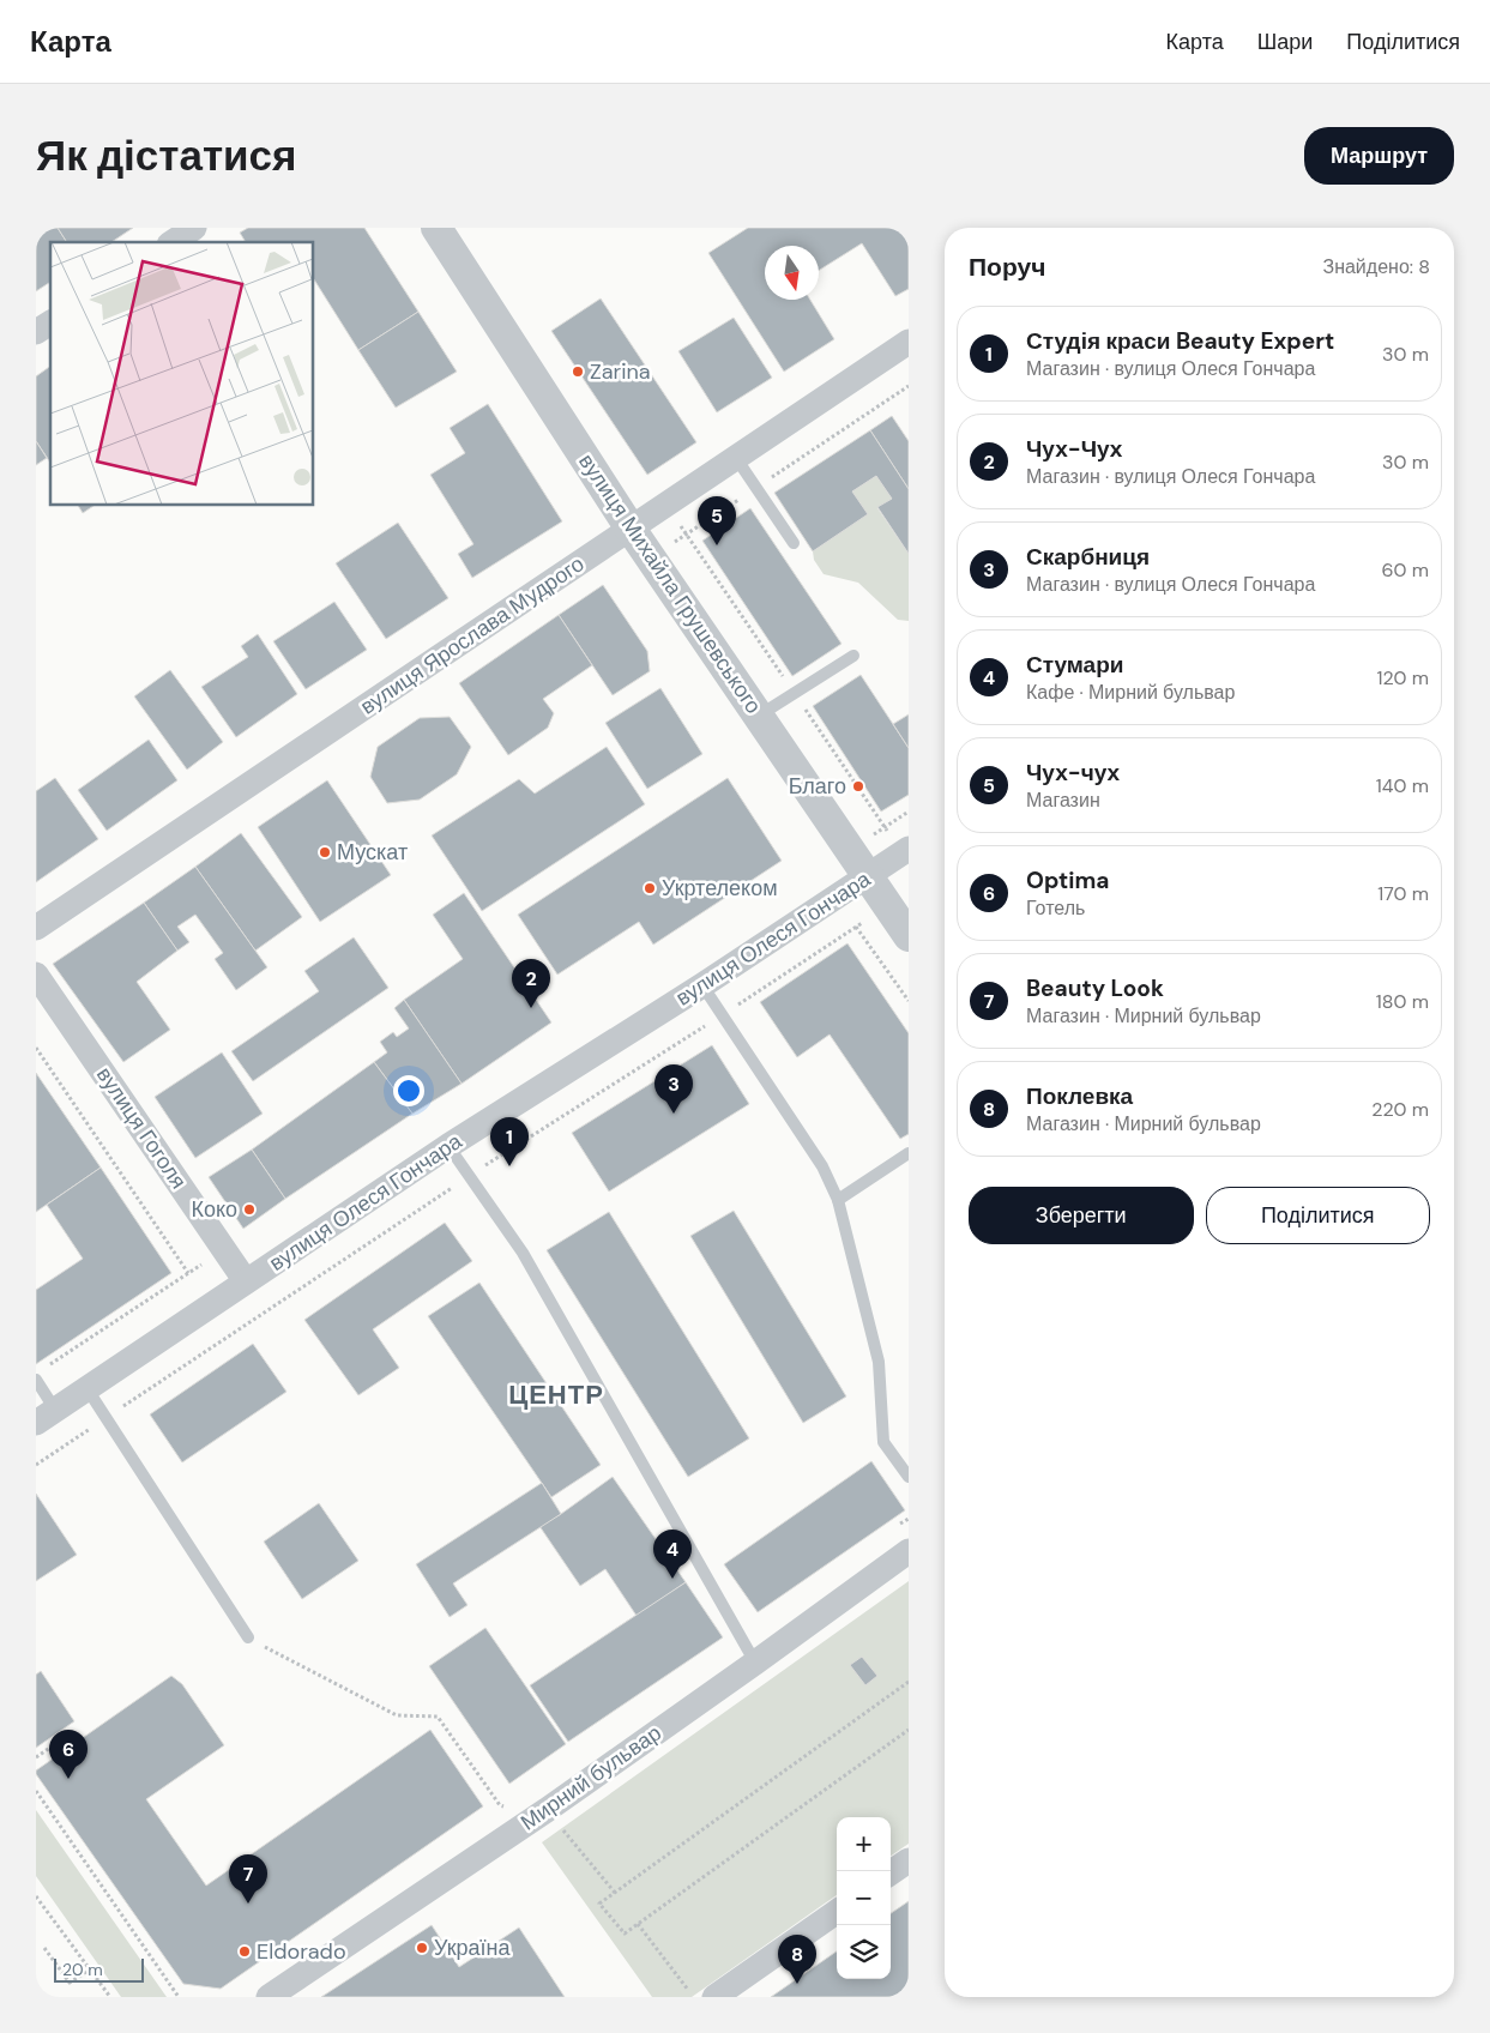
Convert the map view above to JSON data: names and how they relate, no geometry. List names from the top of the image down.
{
  "streets": {
    "street": [
      "вулиця Михайла Грушевського",
      "вулиця Ярослава Мудрого",
      "вулиця Олеся Гончара",
      "вулиця Гоголя",
      "Мирний бульвар"
    ]
  },
  "crossings": [
    ["вулиця Михайла Грушевського", "вулиця Ярослава Мудрого"],
    ["вулиця Михайла Грушевського", "вулиця Олеся Гончара"],
    ["вулиця Олеся Гончара", "вулиця Гоголя"]
  ],
  "districts": ["ЦЕНТР"],
  "places": [
    "Zarina",
    "Благо",
    "Мускат",
    "Укртелеком",
    "Коко",
    "Україна",
    "Eldorado"
  ],
  "scale_bar": "20 m",
  "north": "bottom",
  "page": {
    "header": "Карта",
    "nav": ["Карта", "Шари", "Поділитися"],
    "buttons": [
      "Маршрут",
      ["Зберегти", "Поділитися"]
    ],
    "title": "Як дістатися",
    "heading": ["Поруч", "Знайдено: 8"],
    "list": [
      {
        "mark": "1",
        "name": "Студія краси Beauty Expert",
        "note": "Магазин · вулиця Олеся Гончара",
        "value": "30 m"
      },
      {
        "mark": "2",
        "name": "Чух-Чух",
        "note": "Магазин · вулиця Олеся Гончара",
        "value": "30 m"
      },
      {
        "mark": "3",
        "name": "Скарбниця",
        "note": "Магазин · вулиця Олеся Гончара",
        "value": "60 m"
      },
      {
        "mark": "4",
        "name": "Стумари",
        "note": "Кафе · Мирний бульвар",
        "value": "120 m"
      },
      {
        "mark": "5",
        "name": "Чух-чух",
        "note": "Магазин",
        "value": "140 m"
      },
      {
        "mark": "6",
        "name": "Optima",
        "note": "Готель",
        "value": "170 m"
      },
      {
        "mark": "7",
        "name": "Beauty Look",
        "note": "Магазин · Мирний бульвар",
        "value": "180 m"
      },
      {
        "mark": "8",
        "name": "Поклевка",
        "note": "Магазин · Мирний бульвар",
        "value": "220 m"
      }
    ],
    "pins": [
      "5",
      "2",
      "3",
      "1",
      "4",
      "6",
      "7",
      "8"
    ],
    "map_buttons": ["+", "−"],
    "scale": "20 m"
  }
}
